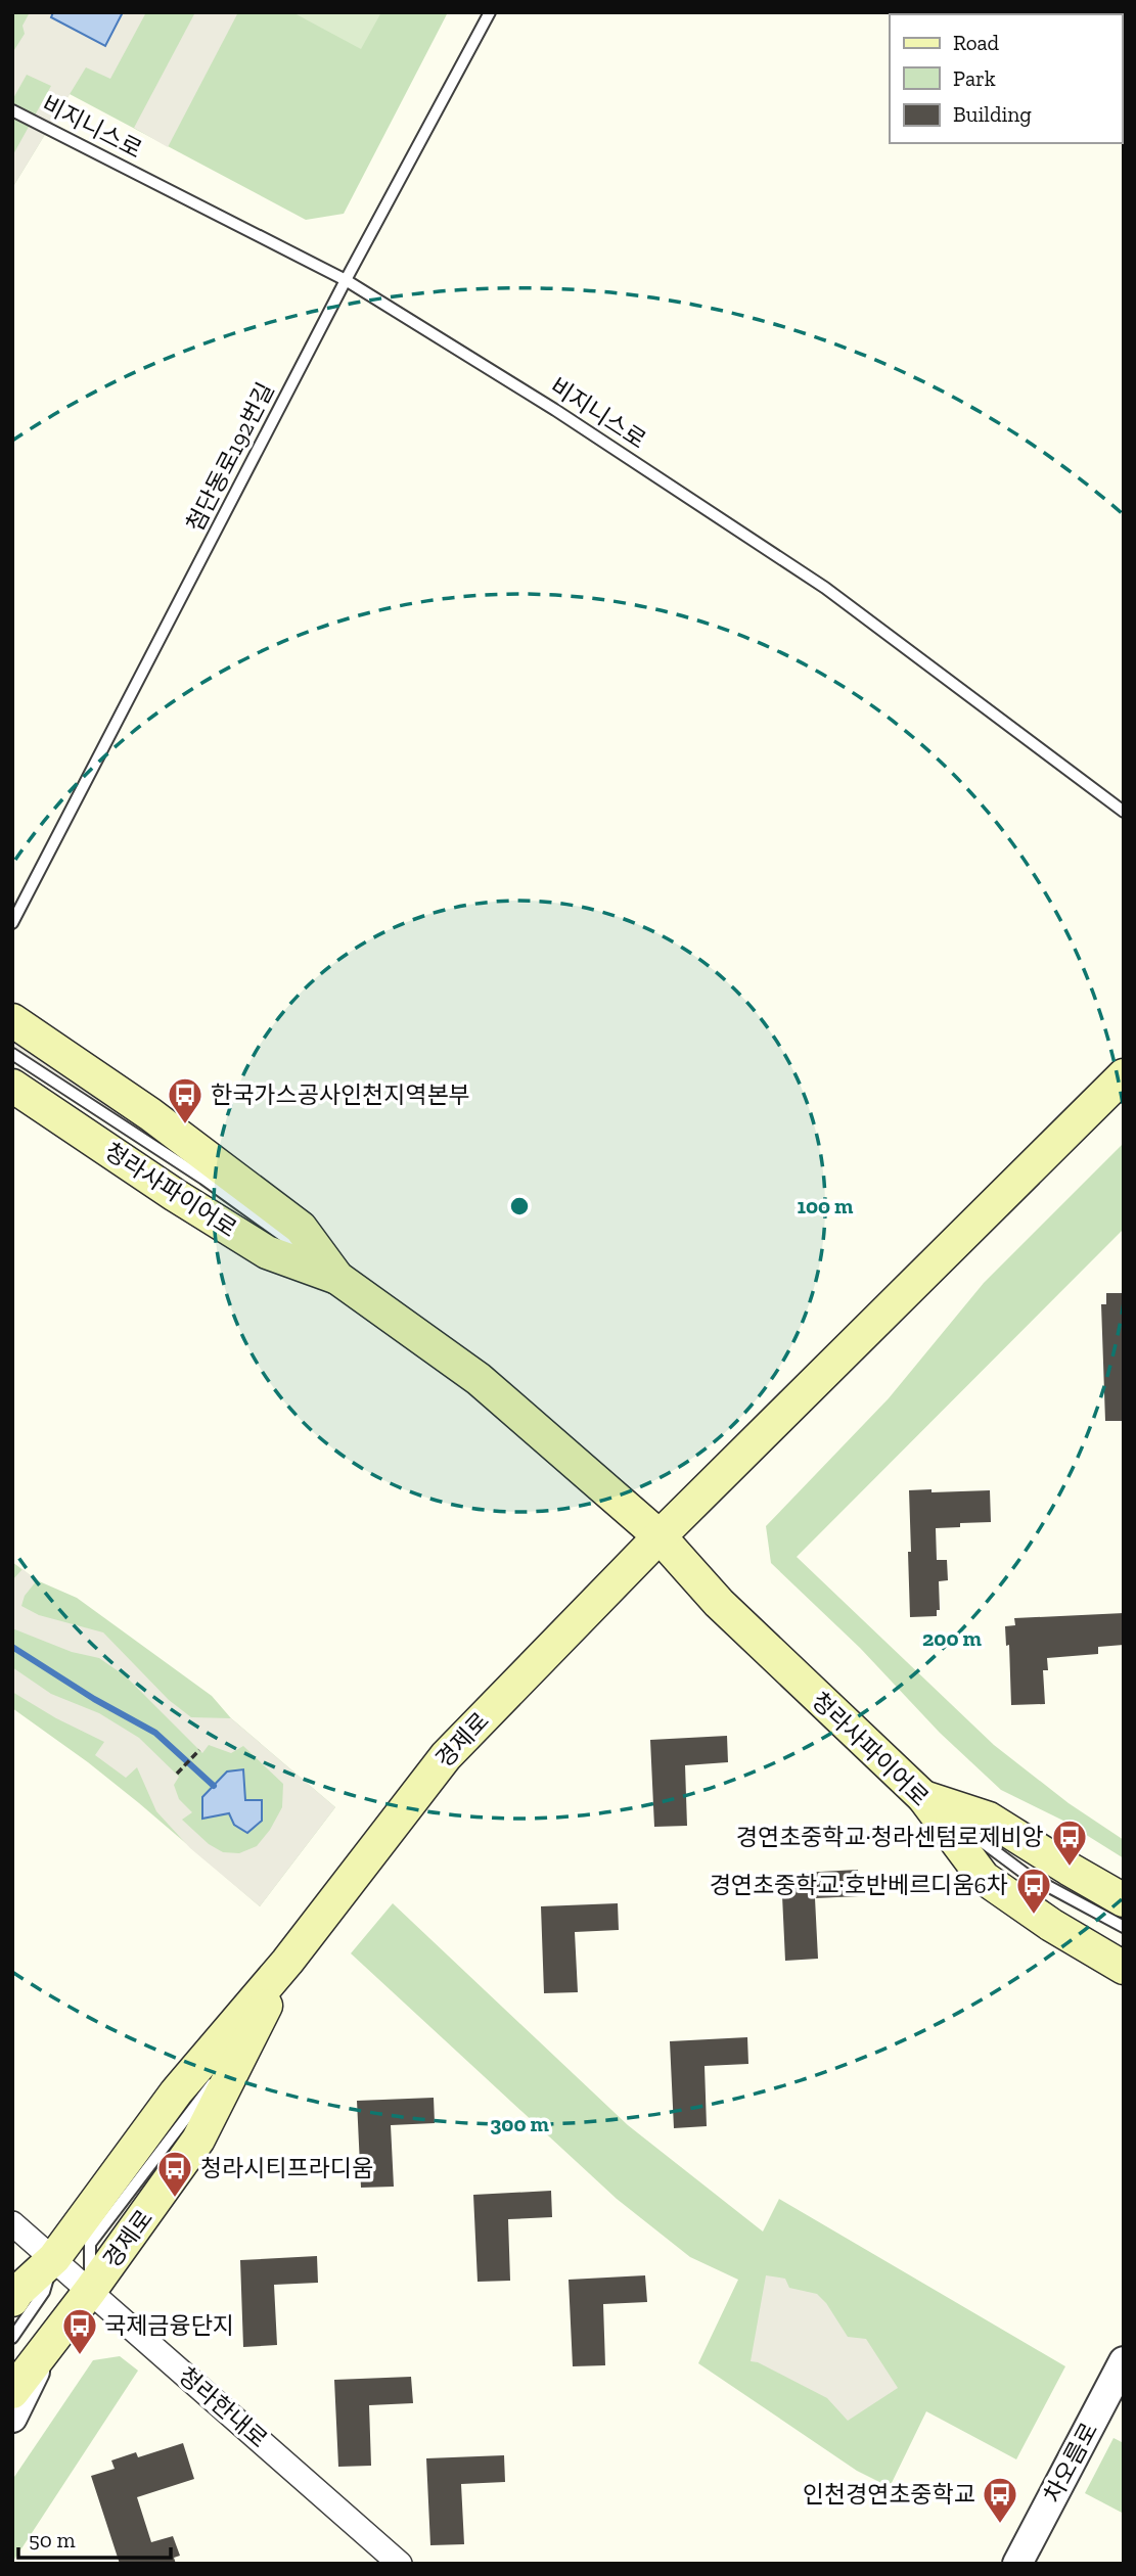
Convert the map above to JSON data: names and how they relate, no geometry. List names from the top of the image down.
{
  "streets": {
    "main road": ["청라사파이어로", "경제로"],
    "street": ["청라한내로", "차오름로"],
    "lane": ["비지니스로", "첨단동로192번길"]
  },
  "crossings": [
    ["비지니스로", "첨단동로192번길"],
    ["청라사파이어로", "경제로"],
    ["경제로", "청라한내로"]
  ],
  "places": {
    "bus stop": [
      "한국가스공사인천지역본부",
      "경연초중학교·청라센텀로제비앙",
      "경연초중학교·호반베르디움6차",
      "청라시티프라디움",
      "국제금융단지",
      "인천경연초중학교"
    ]
  },
  "legend": ["Road", "Park", "Building"],
  "scale_bar": "50 m",
  "rings": ["100 m", "200 m", "300 m"]
}
